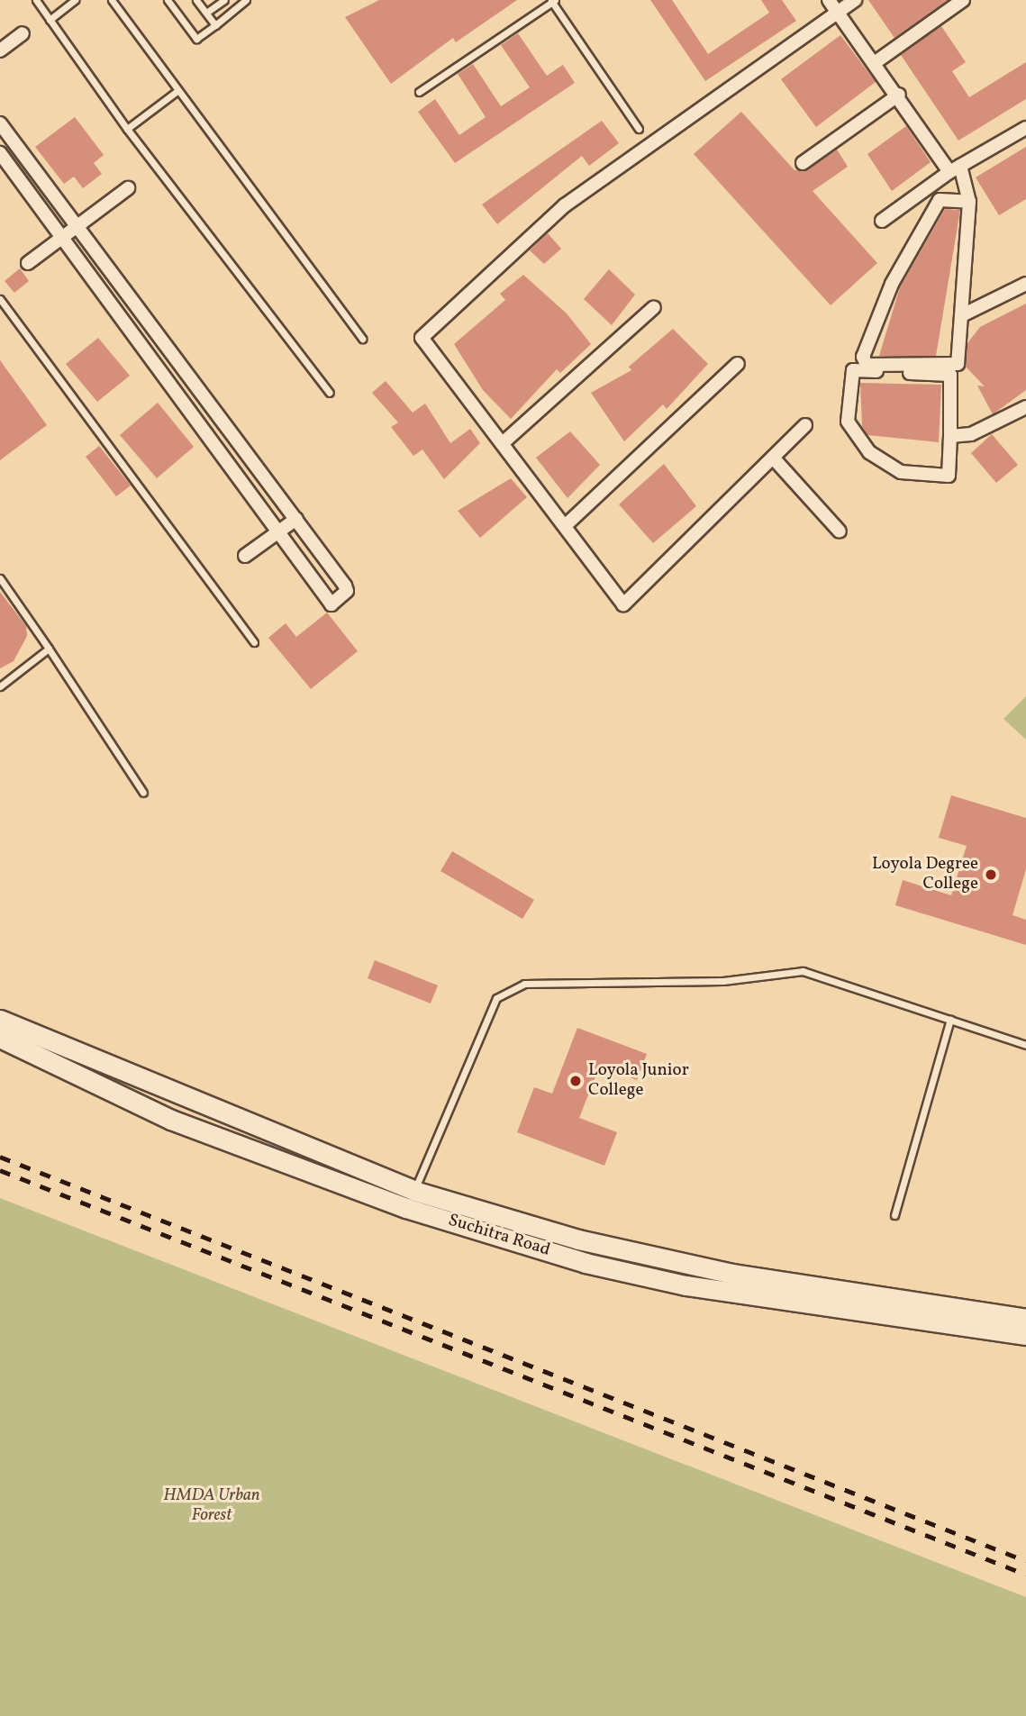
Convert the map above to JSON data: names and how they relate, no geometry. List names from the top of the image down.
{
  "streets": {
    "main road": ["Suchitra Road"]
  },
  "parks": ["HMDA Urban Forest"],
  "places": ["Loyola Degree College", "Loyola Junior College"]
}
